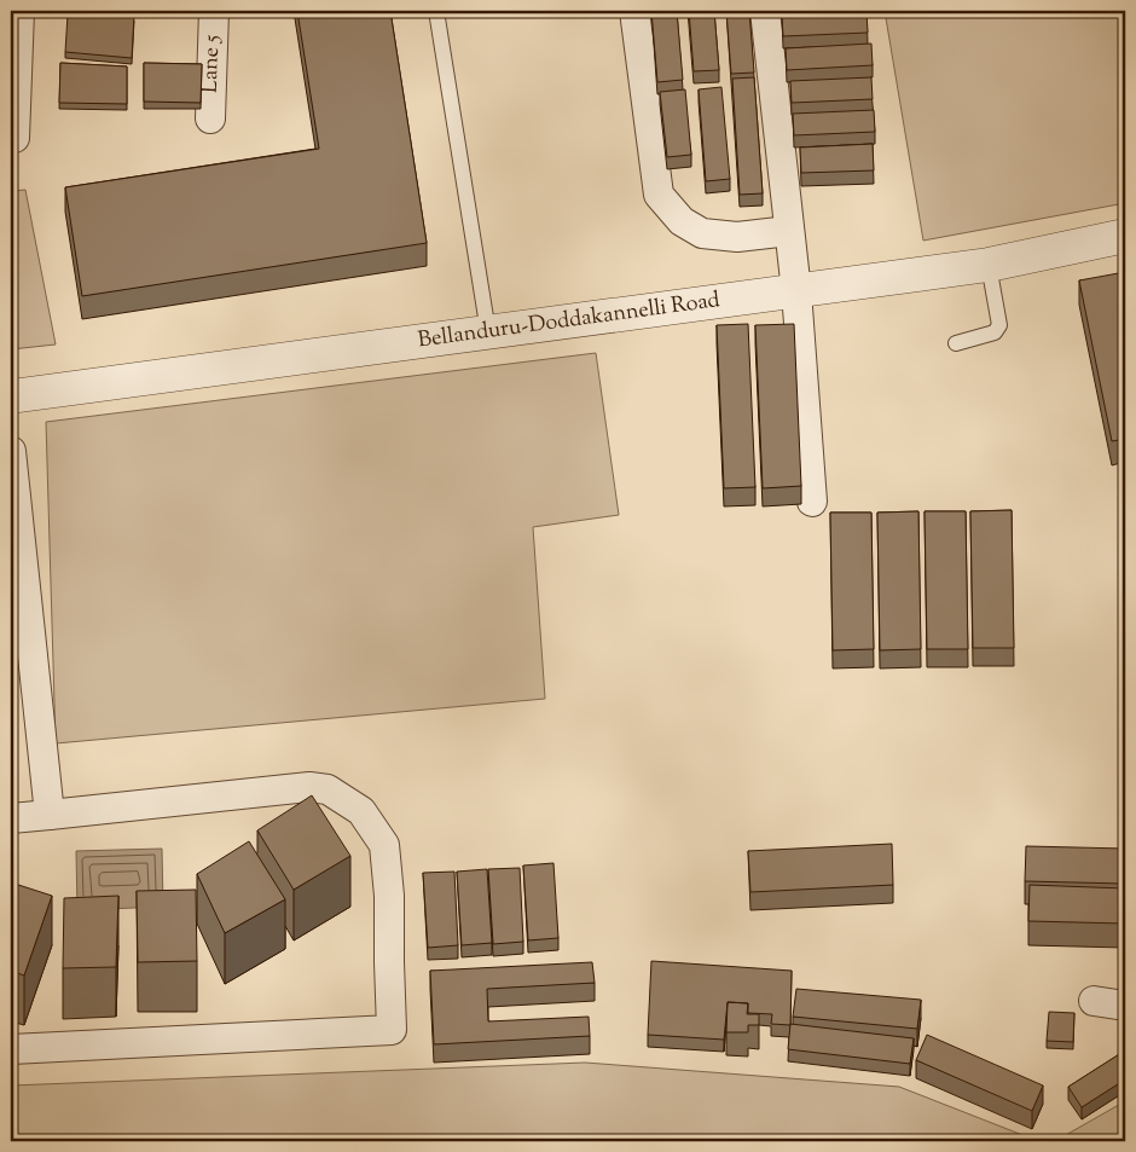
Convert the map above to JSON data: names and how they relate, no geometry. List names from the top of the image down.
{
  "streets": {
    "street": ["Lane 5", "Bellanduru-Doddakannelli Road"]
  }
}
